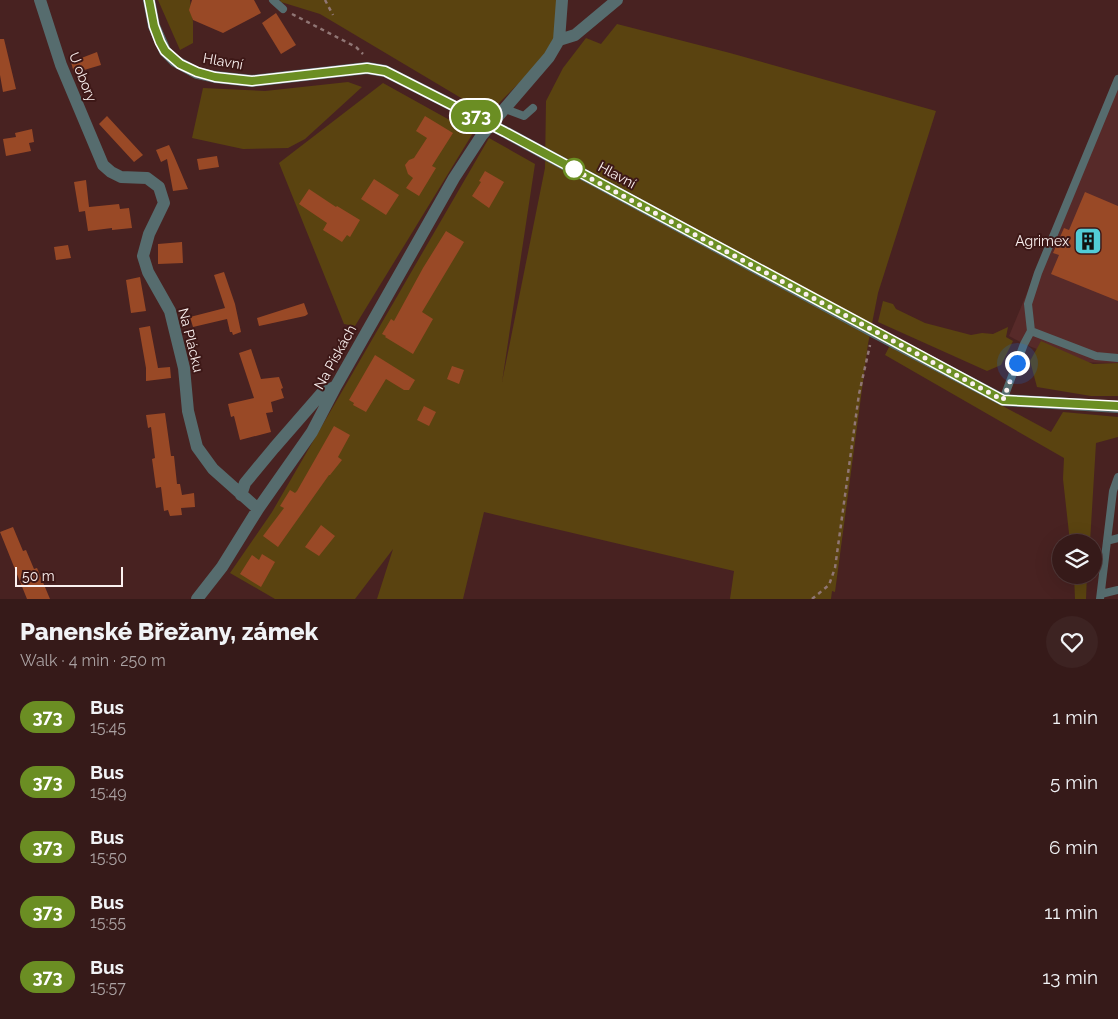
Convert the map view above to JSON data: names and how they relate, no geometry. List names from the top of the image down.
{
  "streets": {
    "street": [
      "Hlavní",
      "U obory",
      "Na Plácku",
      "Na Pískách"
    ]
  },
  "crossings": [
    ["Hlavní", "Na Pískách"],
    ["U obory", "Na Plácku"],
    ["Na Plácku", "Na Pískách"]
  ],
  "places": {
    "building": ["Agrimex"]
  },
  "lines": ["bus line 373"],
  "scale_bar": "50 m",
  "page": {
    "on_map": "373",
    "scale": "50 m",
    "heading": ["Panenské Břežany, zámek", "Walk · 4 min · 250 m"],
    "list": [
      {
        "mark": "373",
        "name": "Bus",
        "note": "15:45",
        "value": "1 min"
      },
      {
        "mark": "373",
        "name": "Bus",
        "note": "15:49",
        "value": "5 min"
      },
      {
        "mark": "373",
        "name": "Bus",
        "note": "15:50",
        "value": "6 min"
      },
      {
        "mark": "373",
        "name": "Bus",
        "note": "15:55",
        "value": "11 min"
      },
      {
        "mark": "373",
        "name": "Bus",
        "note": "15:57",
        "value": "13 min"
      }
    ]
  }
}
